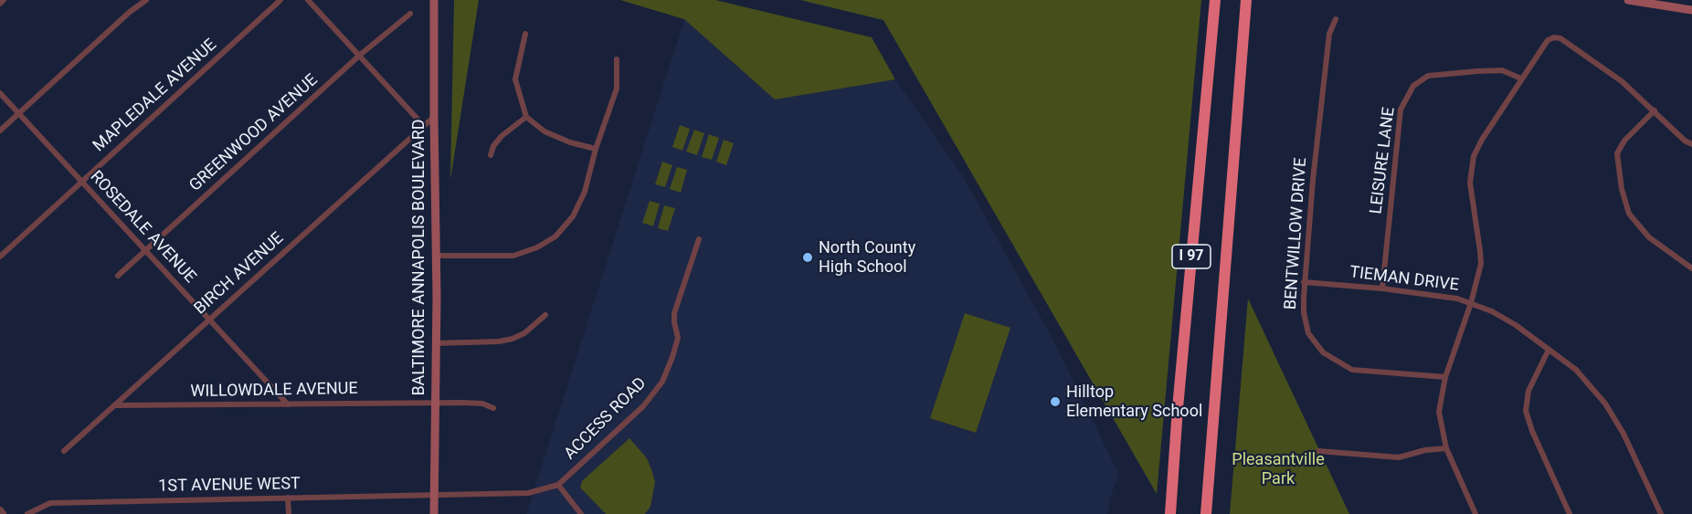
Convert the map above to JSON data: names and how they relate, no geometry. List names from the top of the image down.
{
  "streets": {
    "highway": ["I 97"],
    "main road": ["BALTIMORE ANNAPOLIS BOULEVARD"],
    "street": [
      "MAPLEDALE AVENUE",
      "GREENWOOD AVENUE",
      "LEISURE LANE",
      "ROSEDALE AVENUE",
      "BENTWILLOW DRIVE",
      "BIRCH AVENUE",
      "TIEMAN DRIVE",
      "WILLOWDALE AVENUE",
      "ACCESS ROAD",
      "1ST AVENUE WEST"
    ]
  },
  "crossings": [
    ["MAPLEDALE AVENUE", "ROSEDALE AVENUE"],
    ["GREENWOOD AVENUE", "ROSEDALE AVENUE"],
    ["LEISURE LANE", "TIEMAN DRIVE"],
    ["ROSEDALE AVENUE", "BIRCH AVENUE"],
    ["ROSEDALE AVENUE", "WILLOWDALE AVENUE"],
    ["BENTWILLOW DRIVE", "TIEMAN DRIVE"],
    ["BALTIMORE ANNAPOLIS BOULEVARD", "BIRCH AVENUE"],
    ["BALTIMORE ANNAPOLIS BOULEVARD", "WILLOWDALE AVENUE"],
    ["BALTIMORE ANNAPOLIS BOULEVARD", "1ST AVENUE WEST"],
    ["BIRCH AVENUE", "WILLOWDALE AVENUE"],
    ["ACCESS ROAD", "1ST AVENUE WEST"]
  ],
  "parks": ["Pleasantville Park"],
  "places": ["North County High School", "Hilltop Elementary School"]
}
